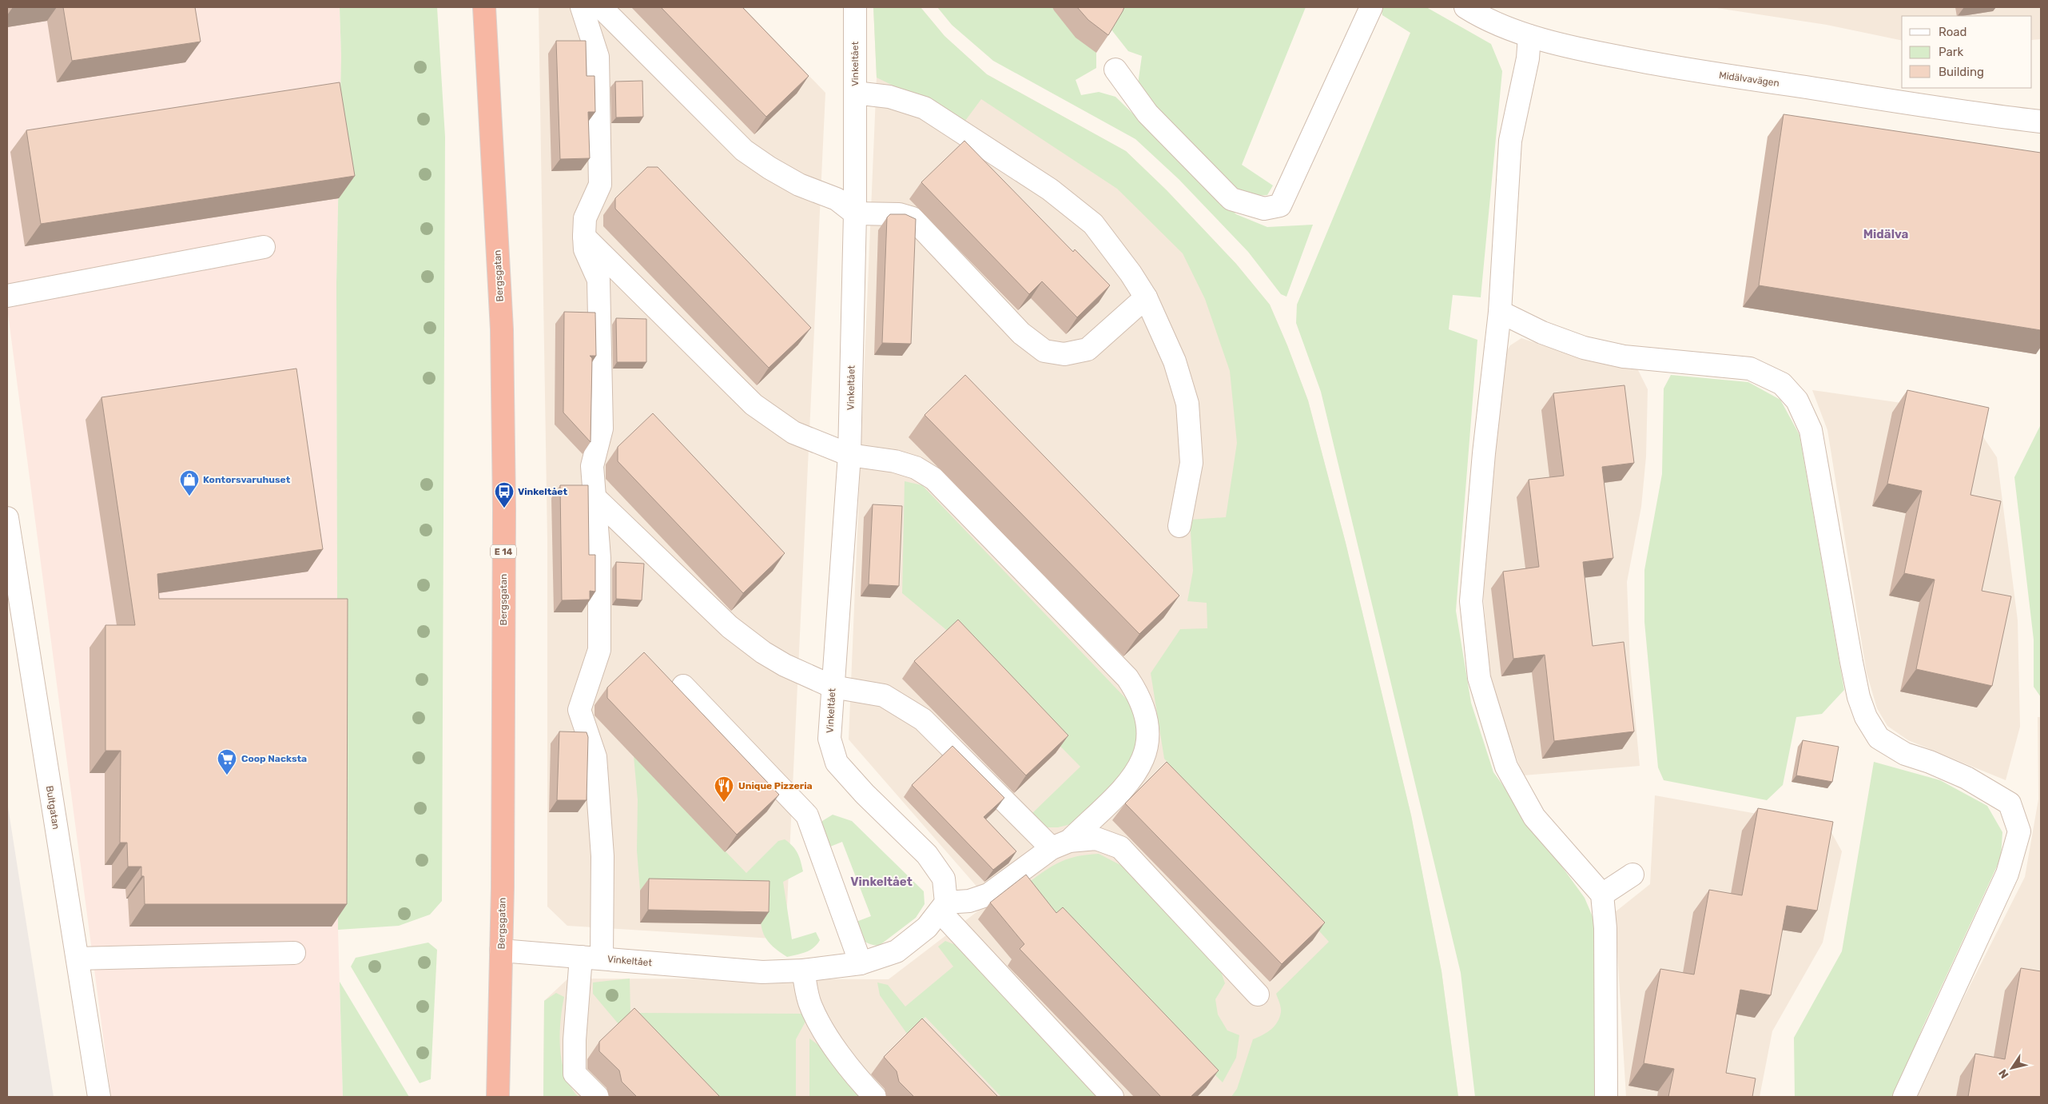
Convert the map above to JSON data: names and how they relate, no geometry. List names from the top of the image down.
{
  "streets": {
    "highway": ["Bergsgatan", "E 14"],
    "street": ["Vinkeltået", "Midälvavägen", "Bultgatan"]
  },
  "crossings": [
    ["Vinkeltået", "Bergsgatan"]
  ],
  "districts": ["Midälva", "Vinkeltået"],
  "places": {
    "shop": ["Kontorsvaruhuset"],
    "bus stop": ["Vinkeltået"],
    "supermarket": ["Coop Nacksta"],
    "restaurant": ["Unique Pizzeria"]
  },
  "legend": ["Road", "Park", "Building"],
  "north": "bottom left"
}
